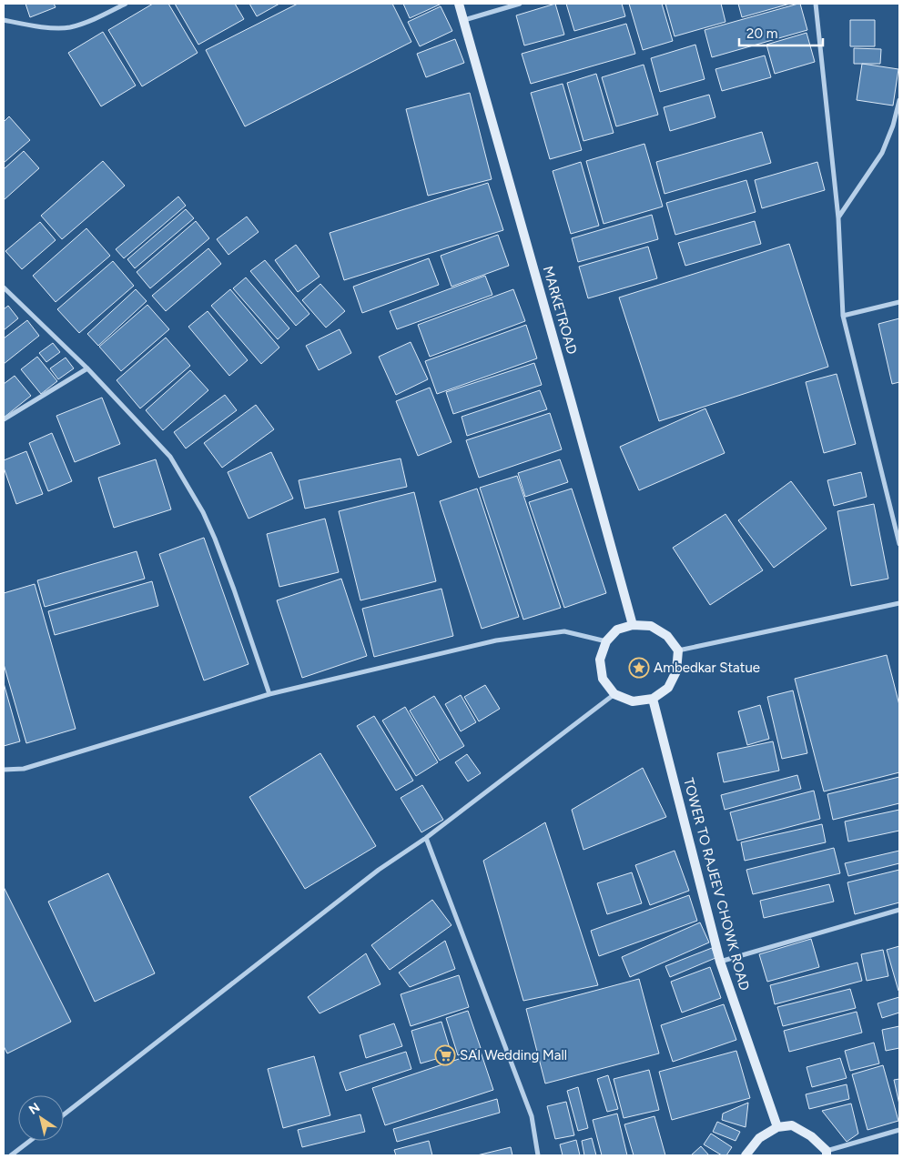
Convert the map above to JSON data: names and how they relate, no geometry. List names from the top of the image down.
{
  "streets": {
    "street": ["MARKETROAD", "TOWER TO RAJEEV CHOWK ROAD"]
  },
  "crossings": [
    ["MARKETROAD", "TOWER TO RAJEEV CHOWK ROAD"]
  ],
  "places": {
    "place": ["Ambedkar Statue"],
    "supermarket": ["SAI Wedding Mall"]
  },
  "scale_bar": "20 m",
  "north": "top left"
}
